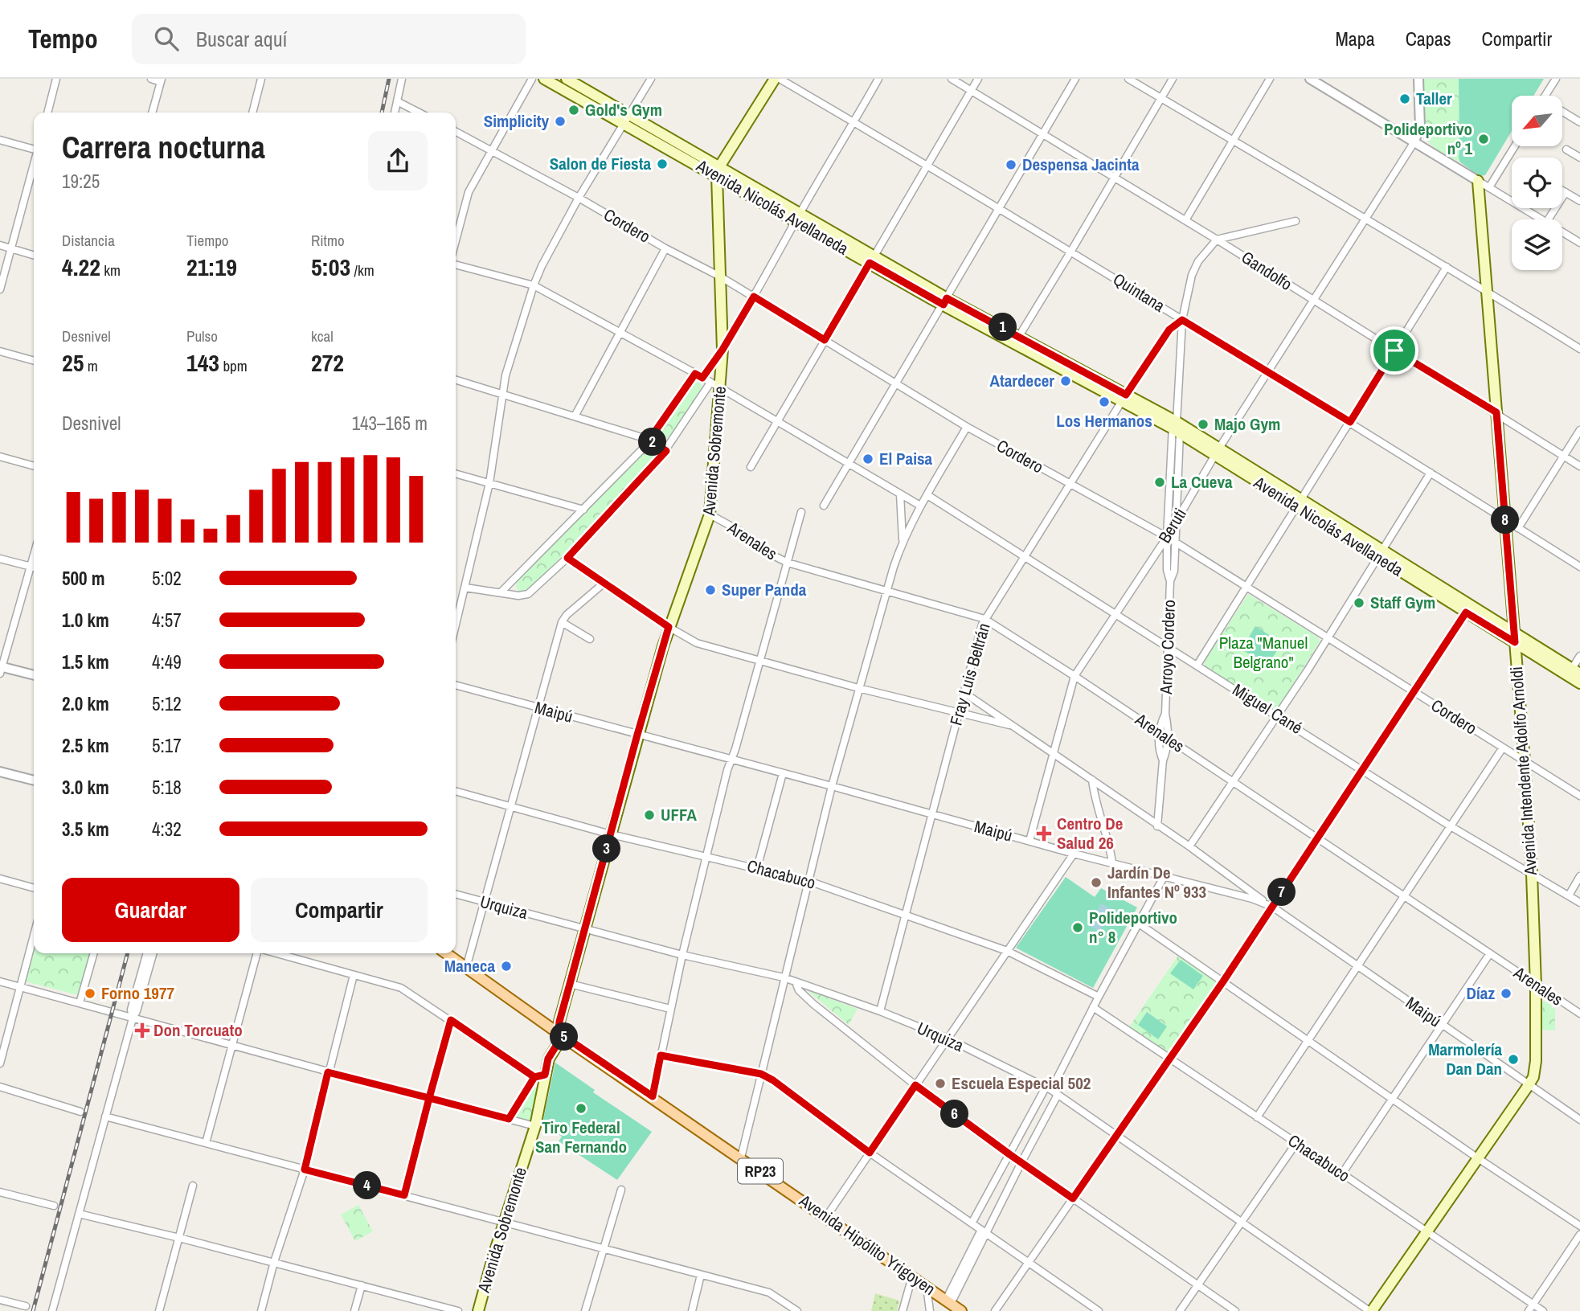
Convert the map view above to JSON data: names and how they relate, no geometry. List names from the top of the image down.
{
  "streets": {
    "main road": [
      "Avenida Nicolás Avellaneda",
      "Avenida Sobremonte",
      "Avenida Intendente Adolfo Arnoldi",
      "RP23",
      "Avenida Hipólito Yrigoyen"
    ],
    "street": [
      "Cordero",
      "Gandolfo",
      "Quintana",
      "Beruti",
      "Arenales",
      "Arroyo Cordero",
      "Fray Luis Beltrán",
      "Miguel Cané",
      "Maipú",
      "Chacabuco",
      "Urquiza"
    ]
  },
  "crossings": [
    ["Avenida Nicolás Avellaneda", "Avenida Sobremonte"],
    ["Avenida Nicolás Avellaneda", "Beruti"],
    ["Avenida Nicolás Avellaneda", "Arroyo Cordero"],
    ["Avenida Nicolás Avellaneda", "Fray Luis Beltrán"],
    ["Avenida Nicolás Avellaneda", "Avenida Intendente Adolfo Arnoldi"],
    ["Cordero", "Avenida Sobremonte"],
    ["Cordero", "Beruti"],
    ["Cordero", "Arroyo Cordero"],
    ["Cordero", "Fray Luis Beltrán"],
    ["Cordero", "Avenida Intendente Adolfo Arnoldi"],
    ["Gandolfo", "Beruti"],
    ["Gandolfo", "Arroyo Cordero"],
    ["Gandolfo", "Avenida Intendente Adolfo Arnoldi"],
    ["Quintana", "Beruti"],
    ["Quintana", "Arroyo Cordero"],
    ["Quintana", "Fray Luis Beltrán"],
    ["Quintana", "Avenida Intendente Adolfo Arnoldi"],
    ["Avenida Sobremonte", "Arenales"],
    ["Avenida Sobremonte", "Maipú"],
    ["Avenida Sobremonte", "Chacabuco"],
    ["Avenida Sobremonte", "Urquiza"],
    ["Avenida Sobremonte", "Avenida Hipólito Yrigoyen"],
    ["Beruti", "Arenales"],
    ["Beruti", "Arroyo Cordero"],
    ["Beruti", "Miguel Cané"],
    ["Beruti", "Maipú"],
    ["Arenales", "Arroyo Cordero"],
    ["Arenales", "Fray Luis Beltrán"],
    ["Arenales", "Avenida Intendente Adolfo Arnoldi"],
    ["Arroyo Cordero", "Fray Luis Beltrán"],
    ["Arroyo Cordero", "Miguel Cané"],
    ["Fray Luis Beltrán", "Miguel Cané"],
    ["Fray Luis Beltrán", "Maipú"],
    ["Fray Luis Beltrán", "Chacabuco"],
    ["Fray Luis Beltrán", "Urquiza"],
    ["Miguel Cané", "Avenida Intendente Adolfo Arnoldi"],
    ["Maipú", "Avenida Intendente Adolfo Arnoldi"],
    ["Avenida Intendente Adolfo Arnoldi", "Chacabuco"],
    ["Avenida Intendente Adolfo Arnoldi", "Urquiza"]
  ],
  "parks": ["Plaza \"Manuel Belgrano\""],
  "places": {
    "other": [
      "Taller",
      "Gold's Gym",
      "Simplicity",
      "Polideportivo nº 1",
      "Salon de Fiesta",
      "Despensa Jacinta",
      "Atardecer",
      "Los Hermanos",
      "Majo Gym",
      "El Paisa",
      "La Cueva",
      "Super Panda",
      "Staff Gym",
      "UFFA",
      "Jardín De Infantes Nº 933",
      "Polideportivo n° 8",
      "Maneca",
      "Forno 1977",
      "Díaz",
      "Marmolería Dan Dan",
      "Escuela Especial 502",
      "Tiro Federal San Fernando"
    ],
    "health": ["Centro De Salud 26", "Don Torcuato"]
  },
  "north": "bottom left",
  "page": {
    "header": "Tempo",
    "search": "Buscar aquí",
    "nav": ["Mapa", "Capas", "Compartir"],
    "heading": ["Carrera nocturna", "19:25"],
    "stats": [
      ["Distancia", "4.22 km"],
      ["Tiempo", "21:19"],
      ["Ritmo", "5:03 /km"],
      ["Desnivel", "25 m"],
      ["Pulso", "143 bpm"],
      ["kcal", "272"]
    ],
    "pins": [
      "1",
      "2",
      "8",
      "3",
      "7",
      "5",
      "6",
      "4"
    ],
    "chart": ["Desnivel", "143–165 m"],
    "list": [
      {
        "name": "500 m",
        "note": "5:02"
      },
      {
        "name": "1.0 km",
        "note": "4:57"
      },
      {
        "name": "1.5 km",
        "note": "4:49"
      },
      {
        "name": "2.0 km",
        "note": "5:12"
      },
      {
        "name": "2.5 km",
        "note": "5:17"
      },
      {
        "name": "3.0 km",
        "note": "5:18"
      },
      {
        "name": "3.5 km",
        "note": "4:32"
      }
    ],
    "buttons": ["Guardar", "Compartir"]
  }
}
